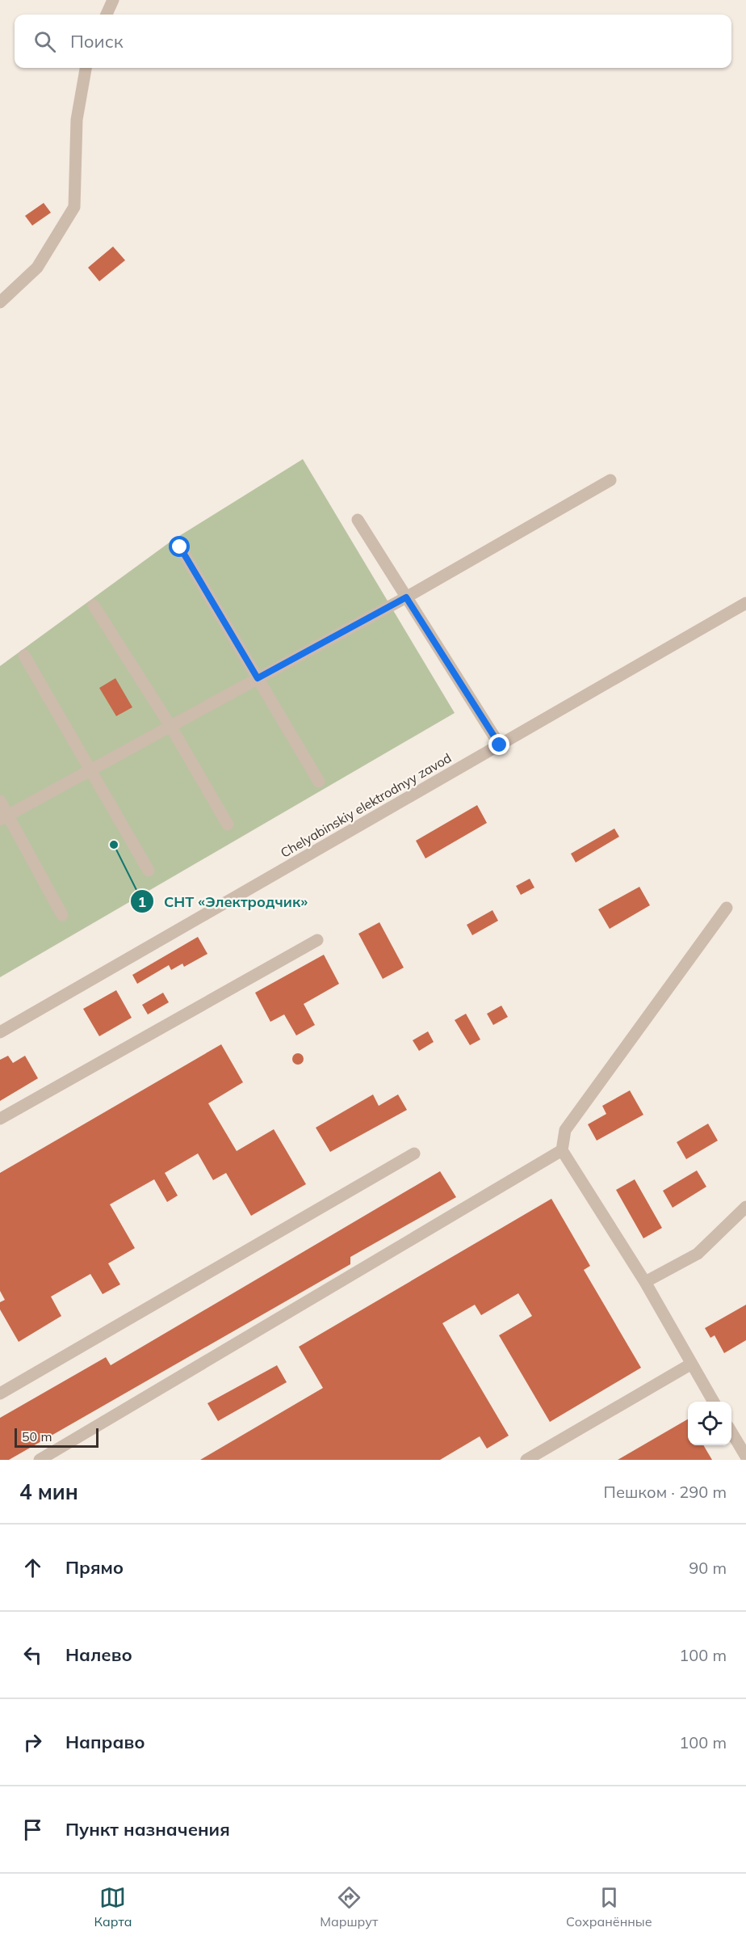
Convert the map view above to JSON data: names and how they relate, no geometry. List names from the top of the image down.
{
  "streets": {
    "street": ["Chelyabinskiy elektrodnyy zavod"]
  },
  "places": ["СНТ «Электродчик»"],
  "scale_bar": "50 m",
  "page": {
    "search": "Поиск",
    "scale": "50 m",
    "heading": ["4 мин", "Пешком · 290 m"],
    "list": [
      ["Прямо", "90 m"],
      ["Налево", "100 m"],
      ["Направо", "100 m"],
      "Пункт назначения"
    ],
    "nav": ["Карта", "Маршрут", "Сохранённые"]
  }
}
